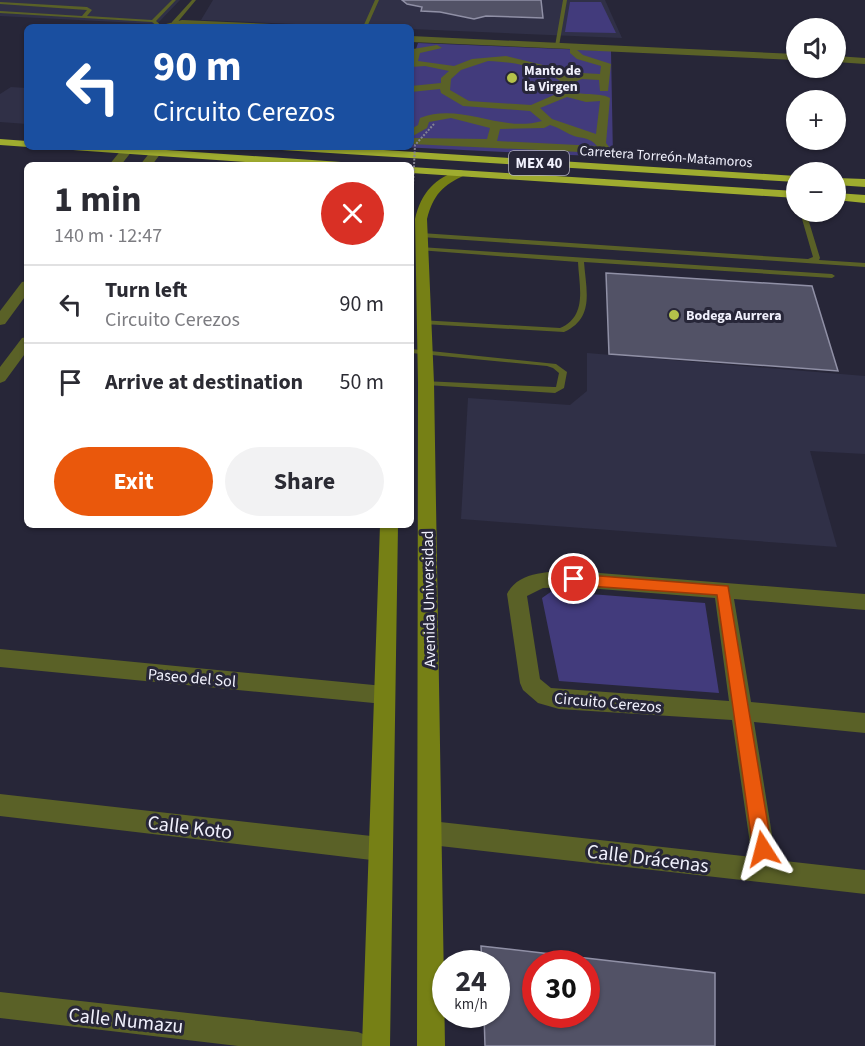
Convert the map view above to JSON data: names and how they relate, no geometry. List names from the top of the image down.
{
  "streets": {
    "highway": ["Carretera Torreón-Matamoros", "MEX 40"],
    "main road": ["Avenida Universidad"],
    "street": [
      "Paseo del Sol",
      "Circuito Cerezos",
      "Calle Koto",
      "Calle Drácenas",
      "Calle Numazu"
    ]
  },
  "crossings": [
    ["MEX 40", "Avenida Universidad"],
    ["Avenida Universidad", "Calle Drácenas"]
  ],
  "places": ["Manto de la Virgen", "Bodega Aurrera"],
  "page": {
    "map_buttons": ["+", "−"],
    "turn": ["90 m", "Circuito Cerezos"],
    "heading": ["1 min", "140 m · 12:47"],
    "list": [
      {
        "name": "Turn left",
        "note": "Circuito Cerezos",
        "value": "90 m"
      },
      {
        "name": "Arrive at destination",
        "value": "50 m"
      }
    ],
    "buttons": ["Exit", "Share"],
    "speed": "24 km/h",
    "limit": "30"
  }
}
